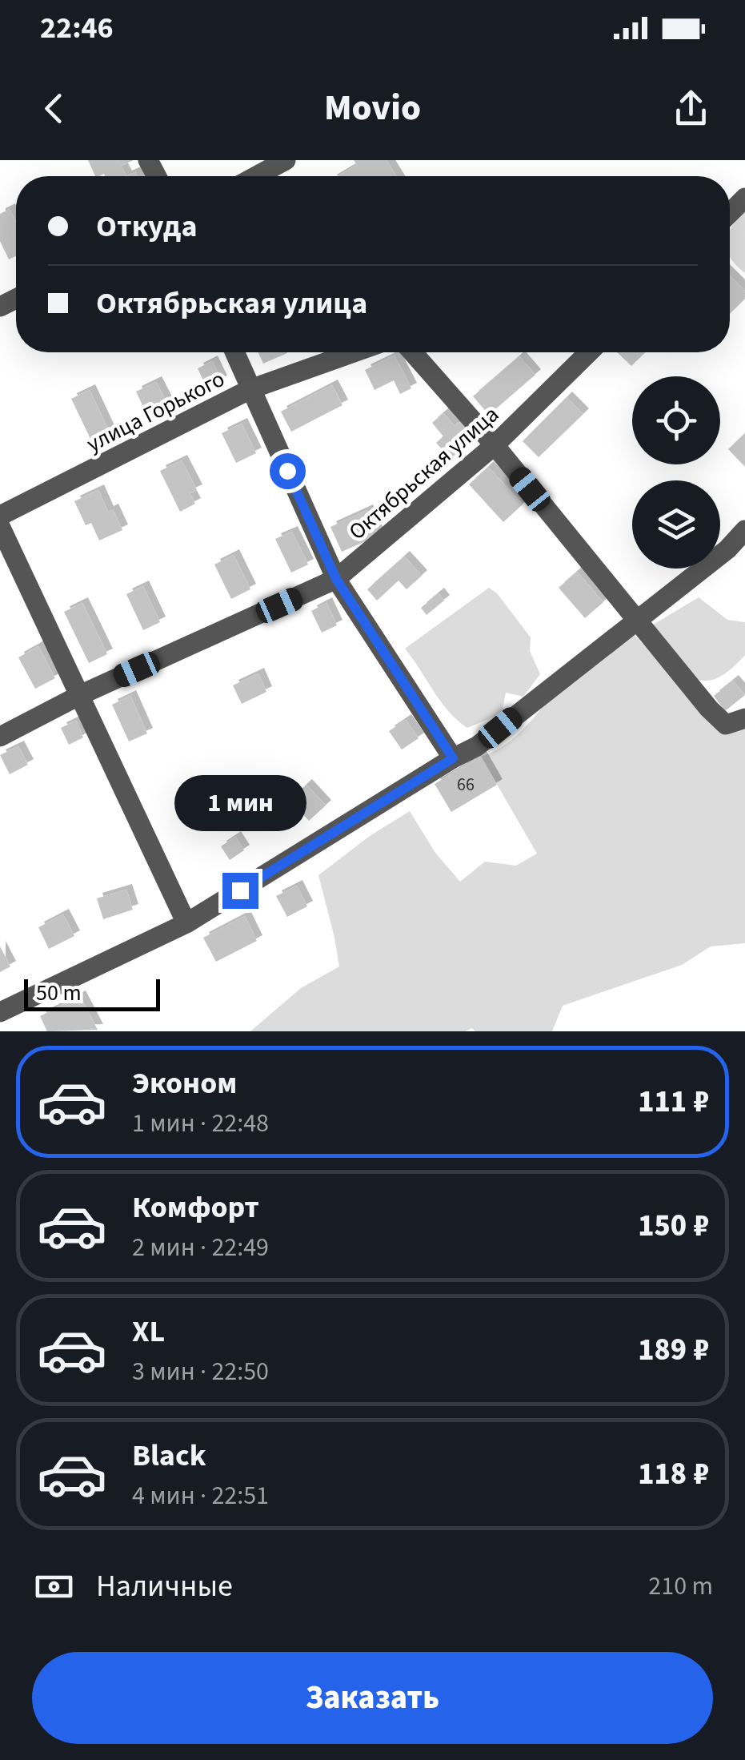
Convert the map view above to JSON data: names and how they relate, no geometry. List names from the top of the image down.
{
  "streets": {
    "street": ["улица Горького", "Октябрьская улица"]
  },
  "house_numbers": ["66"],
  "scale_bar": "50 m",
  "page": {
    "status": "22:46",
    "header": "Movio",
    "banner": ["Откуда", "Октябрьская улица"],
    "bubble": "1 мин",
    "scale": "50 m",
    "list": [
      {
        "name": "Эконом",
        "note": "1 мин · 22:48",
        "value": "111 ₽"
      },
      {
        "name": "Комфорт",
        "note": "2 мин · 22:49",
        "value": "150 ₽"
      },
      {
        "name": "XL",
        "note": "3 мин · 22:50",
        "value": "189 ₽"
      },
      {
        "name": "Black",
        "note": "4 мин · 22:51",
        "value": "118 ₽"
      }
    ],
    "pay": ["Наличные", "210 m"],
    "buttons": "Заказать"
  }
}
